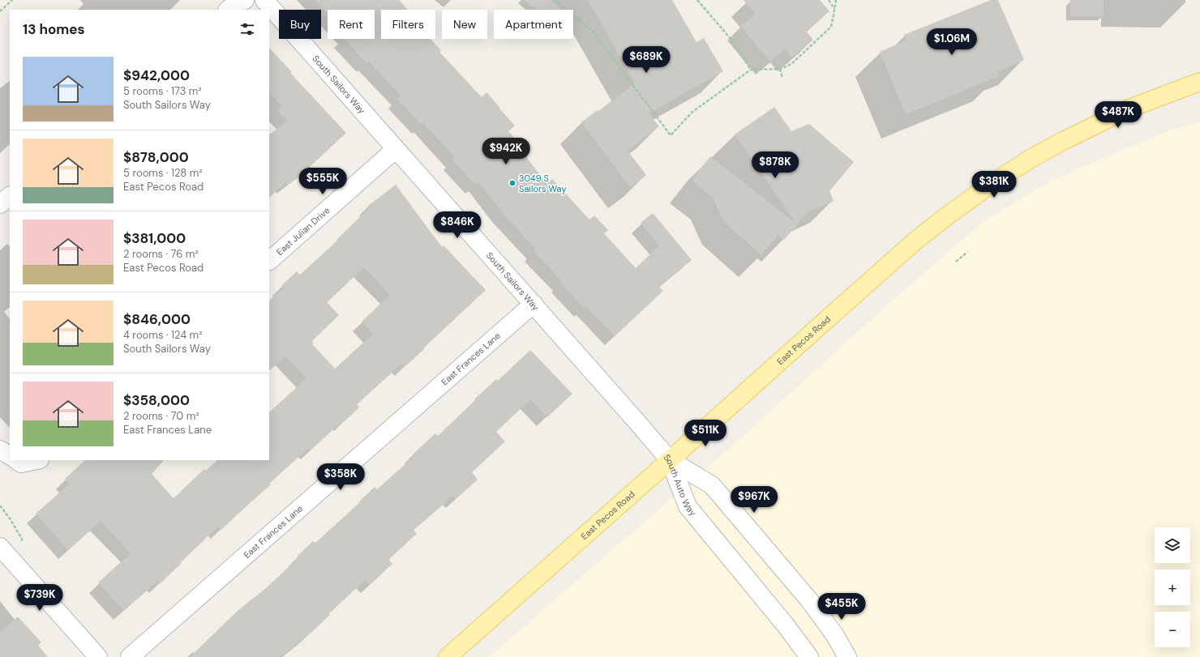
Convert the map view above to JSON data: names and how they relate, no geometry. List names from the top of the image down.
{
  "streets": {
    "main road": ["East Pecos Road"],
    "street": [
      "South Sailors Way",
      "East Julian Drive",
      "East Frances Lane",
      "South Auto Way"
    ]
  },
  "crossings": [
    ["South Sailors Way", "East Julian Drive"],
    ["South Sailors Way", "East Pecos Road"],
    ["South Sailors Way", "East Frances Lane"],
    ["South Sailors Way", "South Auto Way"],
    ["East Pecos Road", "South Auto Way"]
  ],
  "places": ["3049 S Sailors Way"],
  "page": {
    "chip": [
      "Buy",
      "Rent",
      "Filters",
      "New",
      "Apartment"
    ],
    "heading": "13 homes",
    "price": [
      "$1.06M",
      "$689K",
      "$487K",
      "$942K",
      "$878K",
      "$555K",
      "$381K",
      "$846K",
      "$511K",
      "$358K",
      "$967K",
      "$739K",
      "$455K"
    ],
    "list": [
      {
        "name": "$942,000",
        "note": "5 rooms · 173 m² · South Sailors Way"
      },
      {
        "name": "$878,000",
        "note": "5 rooms · 128 m² · East Pecos Road"
      },
      {
        "name": "$381,000",
        "note": "2 rooms · 76 m² · East Pecos Road"
      },
      {
        "name": "$846,000",
        "note": "4 rooms · 124 m² · South Sailors Way"
      },
      {
        "name": "$358,000",
        "note": "2 rooms · 70 m² · East Frances Lane"
      }
    ],
    "map_buttons": ["+", "−"]
  }
}
